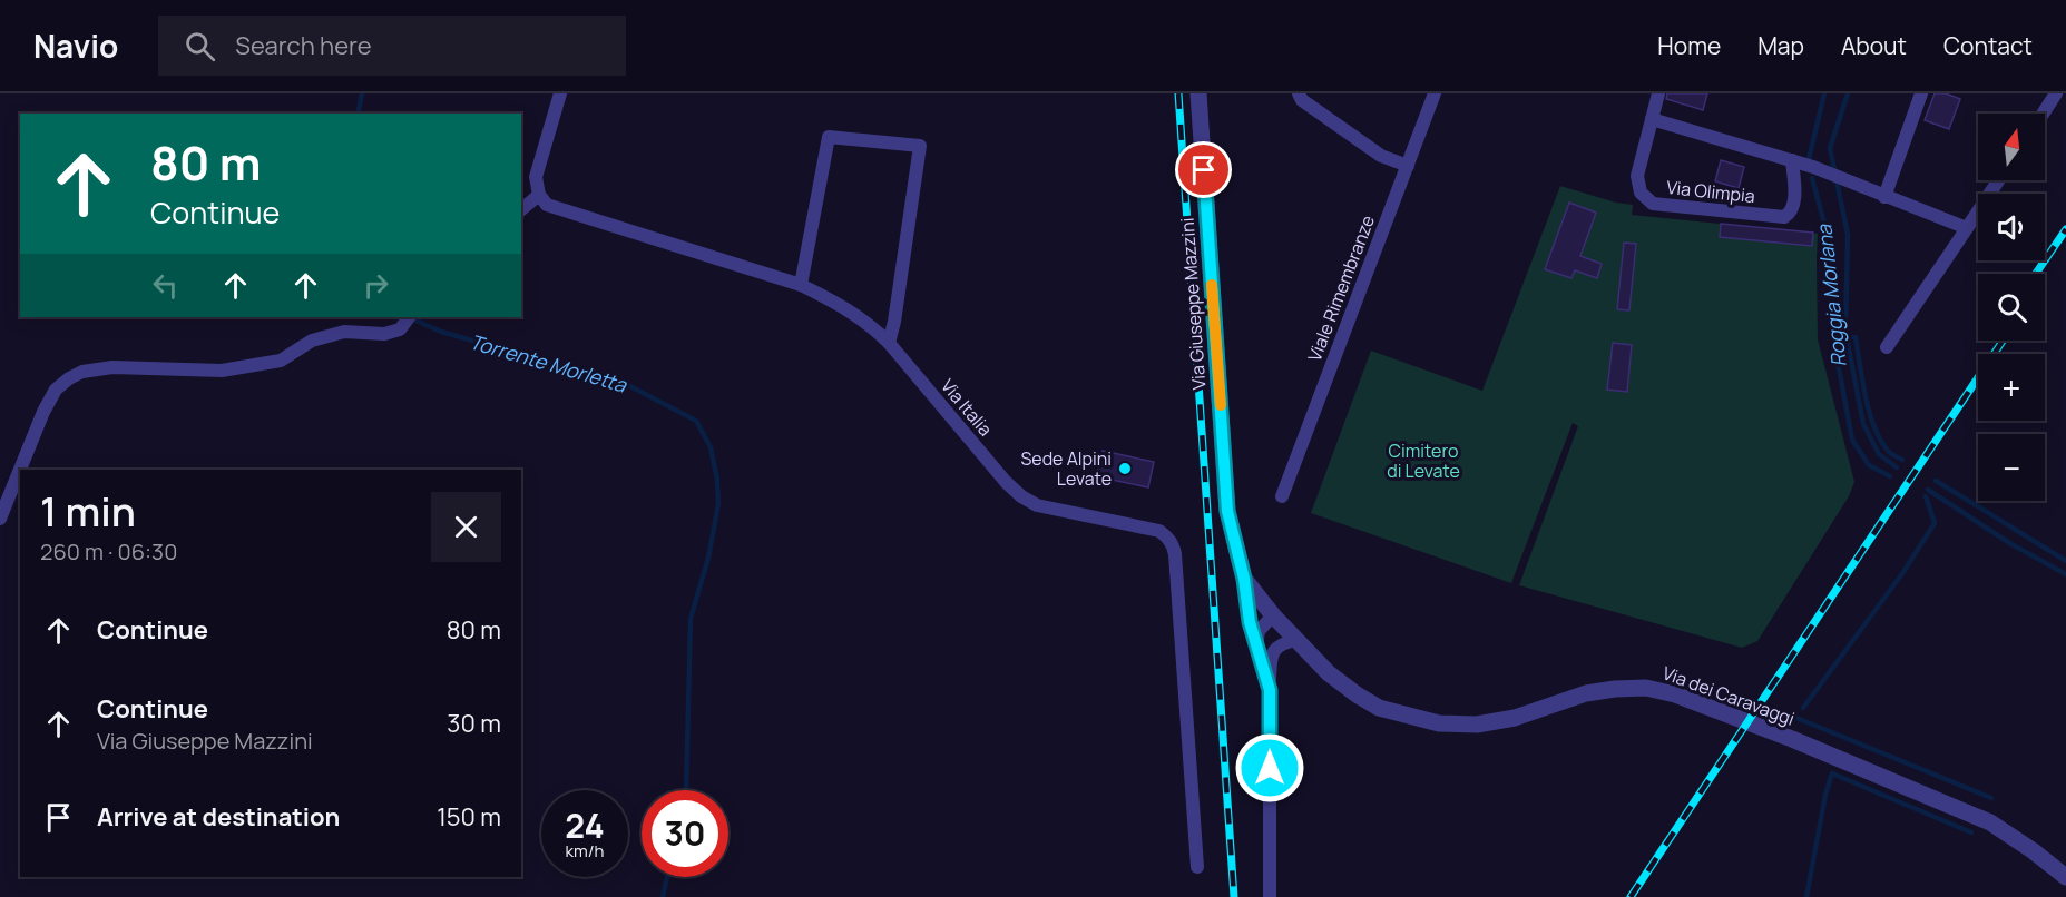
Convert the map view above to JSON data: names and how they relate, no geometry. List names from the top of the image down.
{
  "streets": {
    "street": [
      "Via Olimpia",
      "Viale Rimembranze",
      "Via Giuseppe Mazzini",
      "Via Italia",
      "Via dei Caravaggi"
    ]
  },
  "crossings": [
    ["Via Giuseppe Mazzini", "Via dei Caravaggi"]
  ],
  "water": ["Roggia Morlana", "Torrente Morletta"],
  "parks": ["Cimitero di Levate"],
  "places": ["Sede Alpini Levate"],
  "north": "top",
  "page": {
    "header": "Navio",
    "search": "Search here",
    "nav": [
      "Home",
      "Map",
      "About",
      "Contact"
    ],
    "map_buttons": ["+", "−"],
    "turn": ["80 m", "Continue"],
    "heading": ["1 min", "260 m · 06:30"],
    "list": [
      {
        "name": "Continue",
        "value": "80 m"
      },
      {
        "name": "Continue",
        "note": "Via Giuseppe Mazzini",
        "value": "30 m"
      },
      {
        "name": "Arrive at destination",
        "value": "150 m"
      }
    ],
    "speed": "24 km/h",
    "limit": "30"
  }
}
